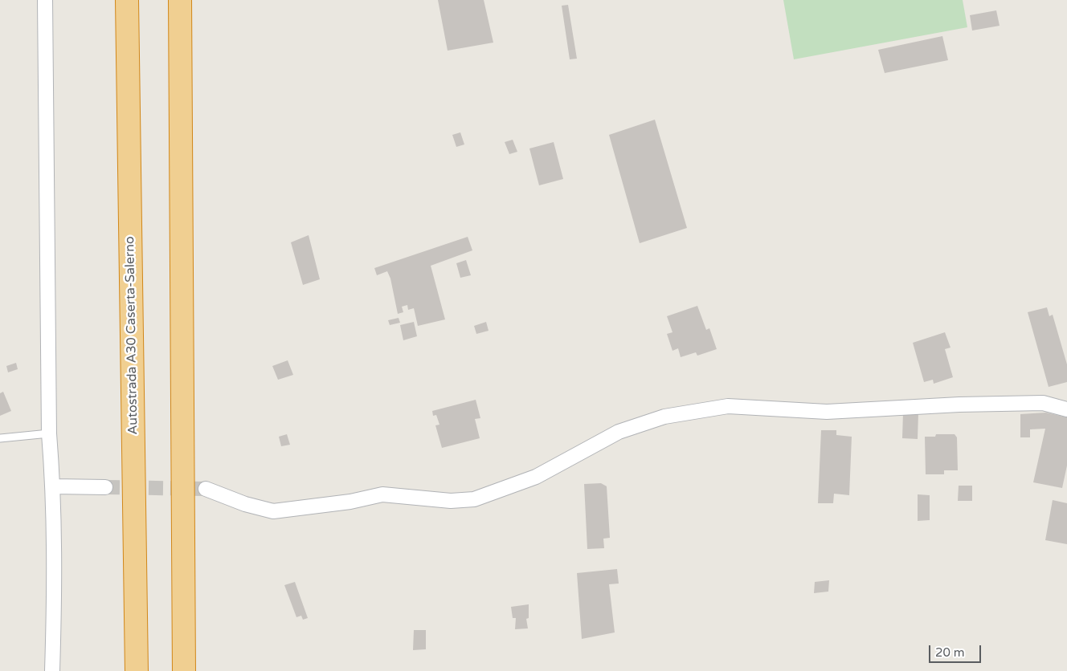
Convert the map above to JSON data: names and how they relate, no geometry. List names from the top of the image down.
{
  "streets": {
    "highway": ["Autostrada A30 Caserta-Salerno"]
  },
  "scale_bar": "20 m"
}
